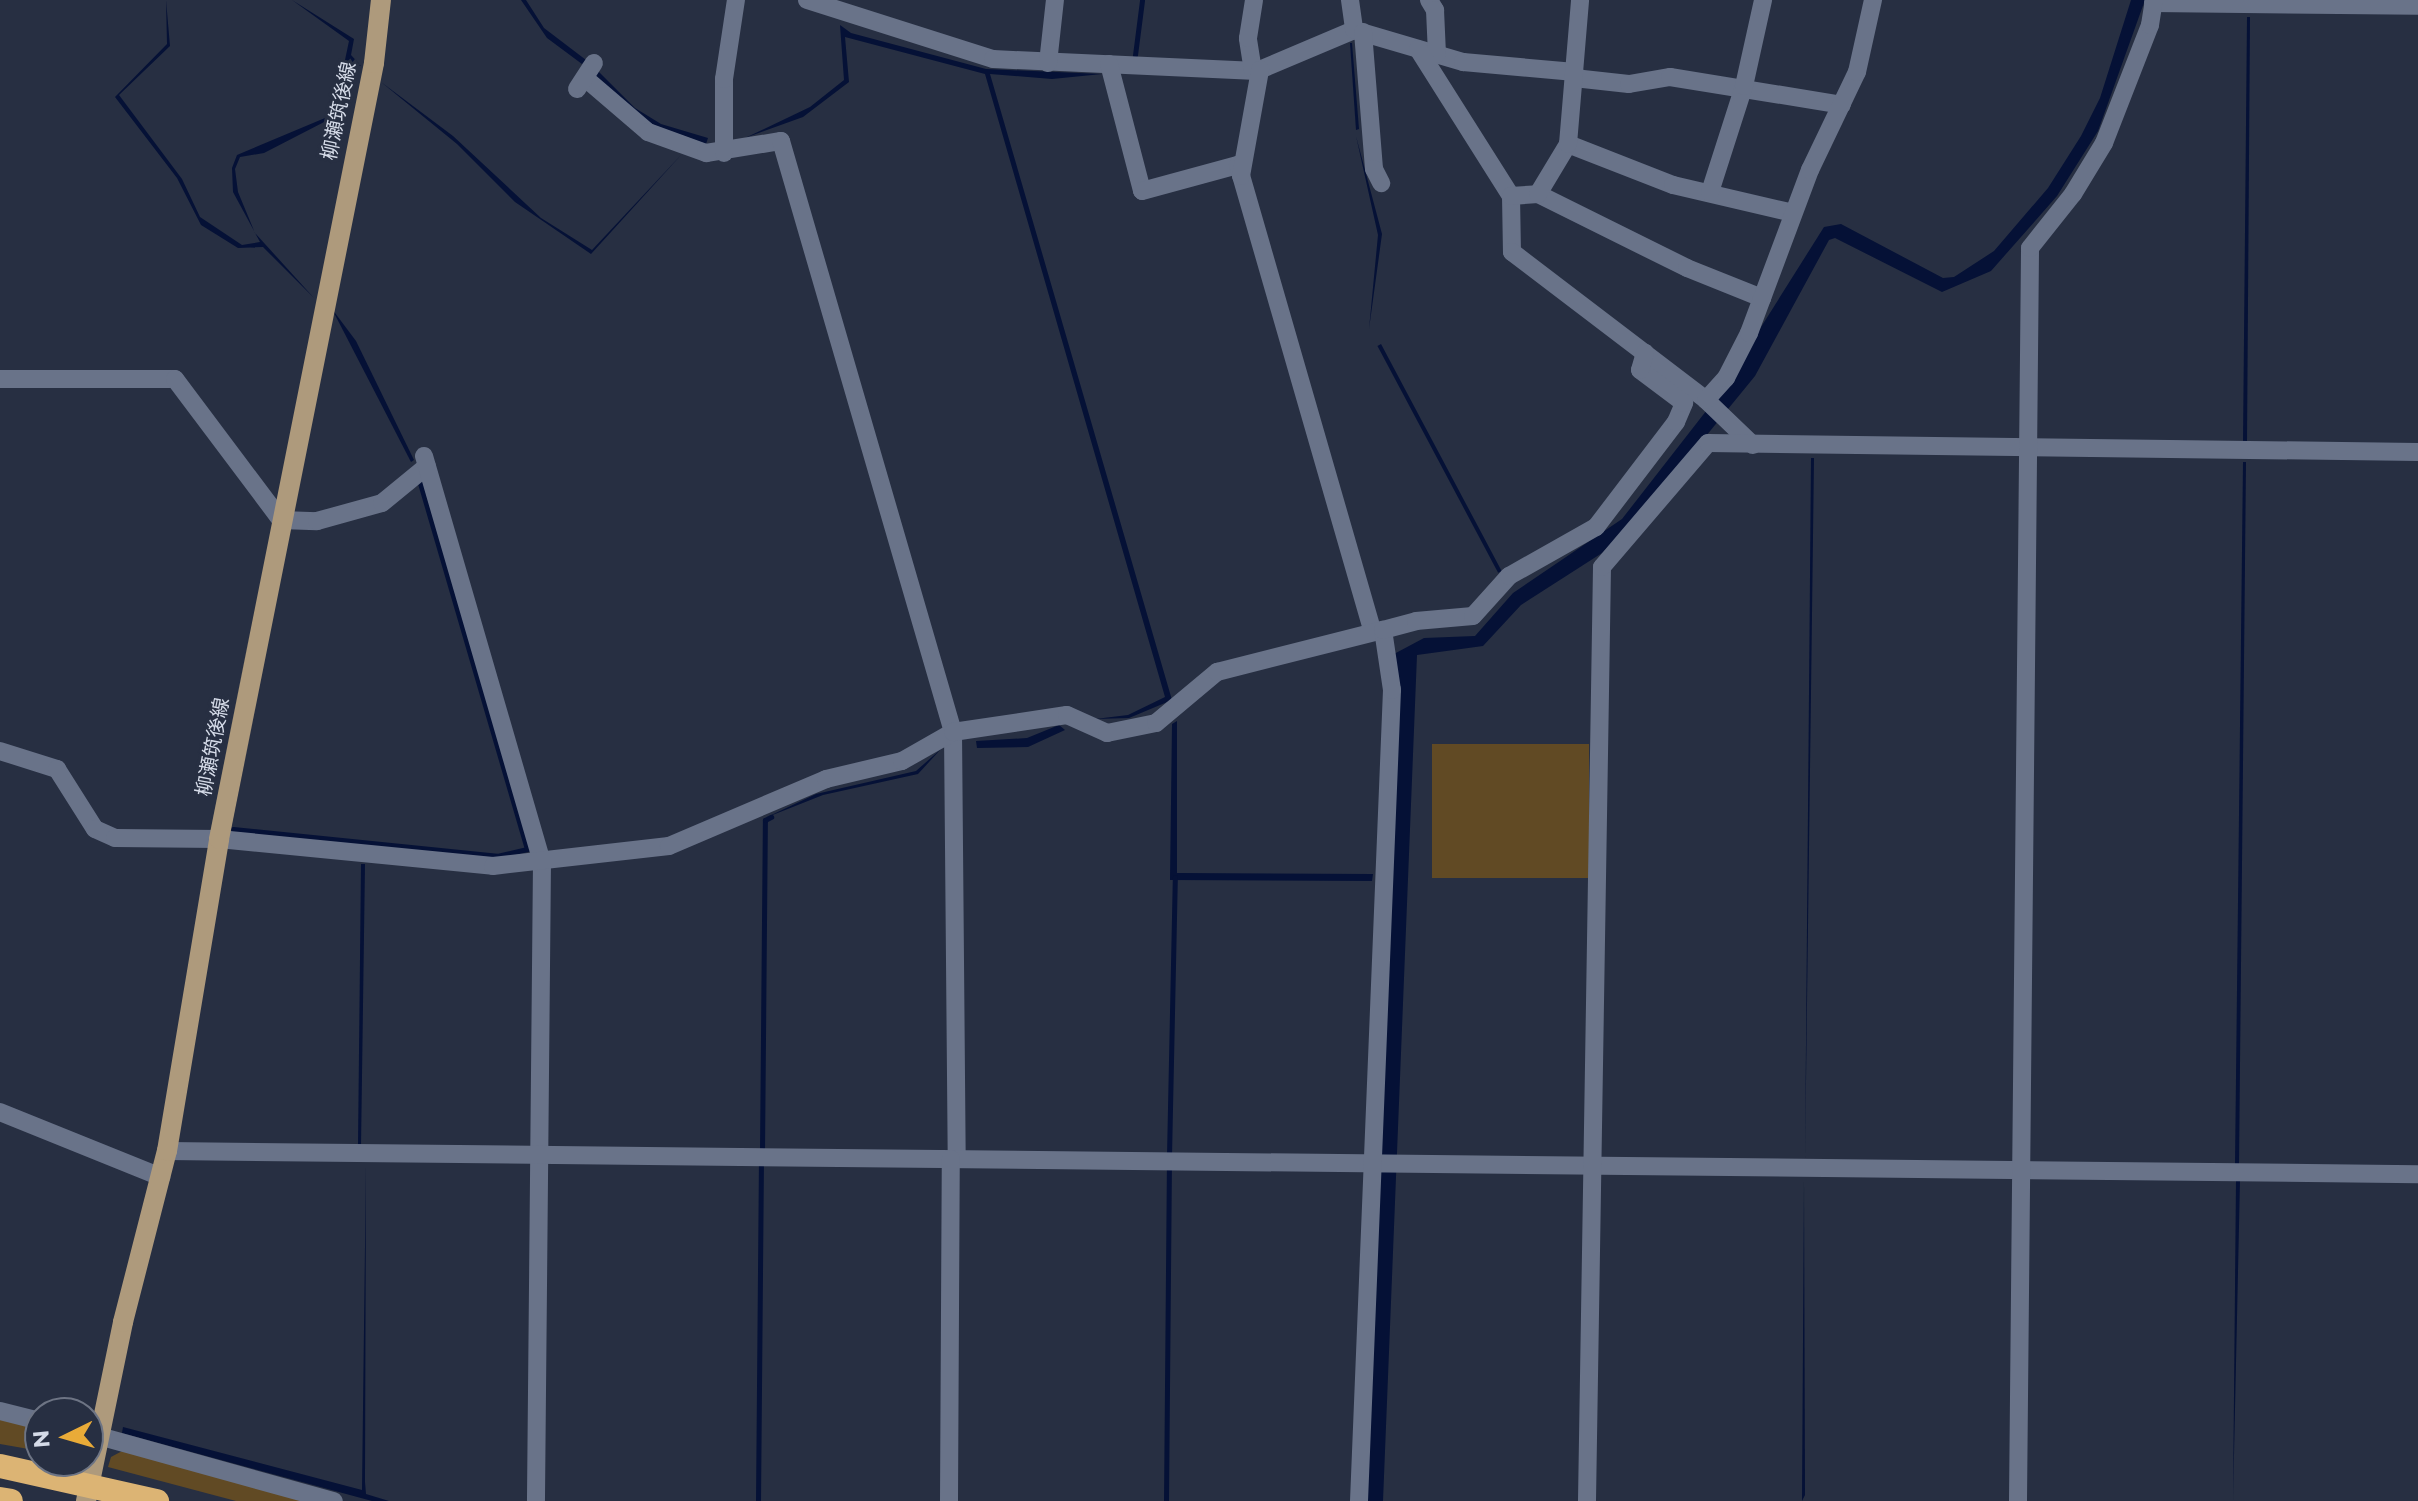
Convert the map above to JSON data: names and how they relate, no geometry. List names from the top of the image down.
{
  "streets": {
    "main road": ["柳瀬筑後線"]
  },
  "north": "left"
}
